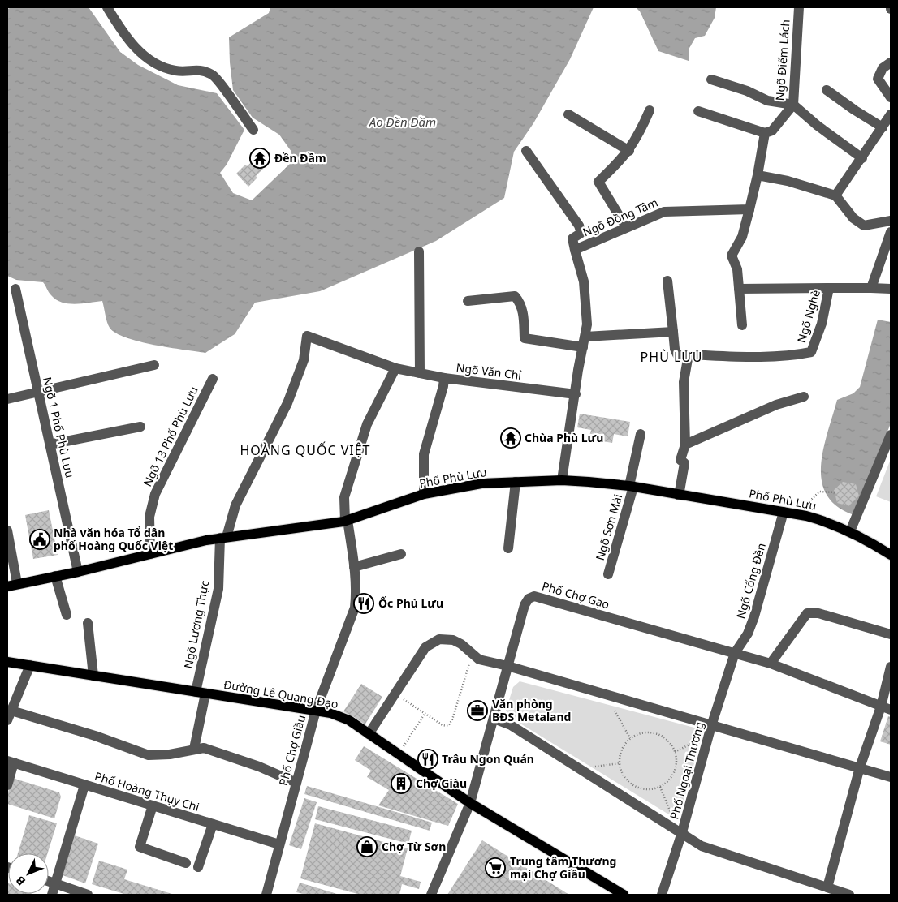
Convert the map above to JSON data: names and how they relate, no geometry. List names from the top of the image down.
{
  "streets": {
    "main road": ["Phố Phù Lưu", "Đường Lê Quang Đạo"],
    "street": [
      "Ngõ Điếm Lách",
      "Ngõ Đồng Tâm",
      "Ngõ Nghè",
      "Ngõ Văn Chỉ",
      "Ngõ 1 Phố Phù Lưu",
      "Ngõ 13 Phố Phù Lưu",
      "Ngõ Sơn Mài",
      "Ngõ Cổng Đền",
      "Phố Chợ Gạo",
      "Ngõ Lương Thực",
      "Phố Chợ Giầu",
      "Phố Ngoại Thương",
      "Phố Hoàng Thụy Chi"
    ]
  },
  "crossings": [
    ["Ngõ Đồng Tâm", "Ngõ Văn Chỉ"],
    ["Ngõ Đồng Tâm", "Phố Phù Lưu"],
    ["Ngõ Văn Chỉ", "Phố Phù Lưu"],
    ["Ngõ 1 Phố Phù Lưu", "Phố Phù Lưu"],
    ["Ngõ 13 Phố Phù Lưu", "Phố Phù Lưu"],
    ["Phố Phù Lưu", "Ngõ Sơn Mài"],
    ["Phố Phù Lưu", "Ngõ Cổng Đền"],
    ["Phố Phù Lưu", "Ngõ Lương Thực"],
    ["Phố Phù Lưu", "Phố Chợ Giầu"],
    ["Ngõ Cổng Đền", "Phố Chợ Gạo"],
    ["Ngõ Cổng Đền", "Phố Ngoại Thương"],
    ["Phố Chợ Gạo", "Đường Lê Quang Đạo"],
    ["Phố Chợ Gạo", "Phố Ngoại Thương"],
    ["Ngõ Lương Thực", "Đường Lê Quang Đạo"],
    ["Ngõ Lương Thực", "Phố Chợ Giầu"],
    ["Đường Lê Quang Đạo", "Phố Chợ Giầu"],
    ["Phố Chợ Giầu", "Phố Hoàng Thụy Chi"]
  ],
  "districts": ["PHÙ LƯU", "HOÀNG QUỐC VIỆT"],
  "water": ["Ao Đền Đầm"],
  "places": {
    "temple": ["Đền Đầm", "Chùa Phù Lưu"],
    "public building": ["Nhà văn hóa Tổ dân phố Hoàng Quốc Việt"],
    "restaurant": ["Ốc Phù Lưu", "Trâu Ngon Quán"],
    "office": ["Văn phòng BĐS Metaland"],
    "building": ["Chợ Giàu"],
    "shop": ["Chợ Từ Sơn"],
    "supermarket": ["Trung tâm Thương mại Chợ Giầu"]
  },
  "north": "bottom left"
}
